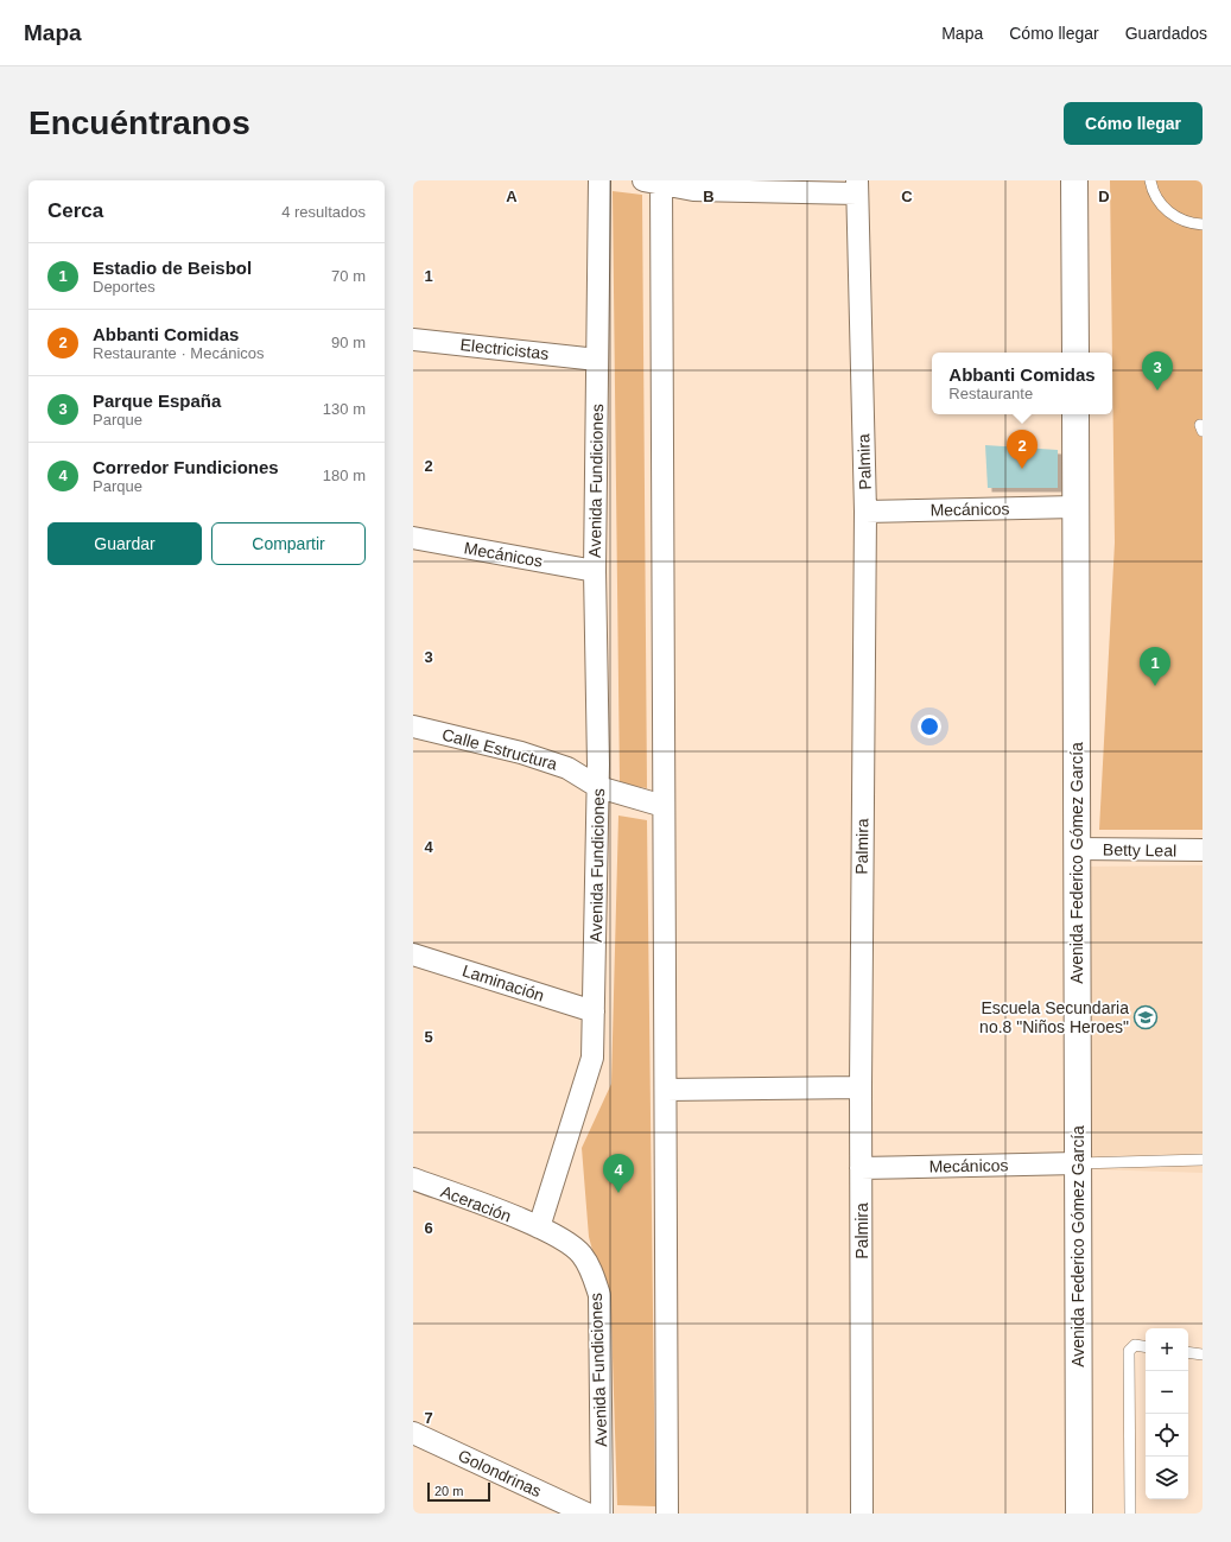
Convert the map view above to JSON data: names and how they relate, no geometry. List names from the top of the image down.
{
  "streets": {
    "street": [
      "Electricistas",
      "Palmira",
      "Avenida Fundiciones",
      "Mecánicos",
      "Calle Estructura",
      "Betty Leal",
      "Avenida Federico Gómez García",
      "Laminación",
      "Aceración",
      "Golondrinas"
    ]
  },
  "crossings": [
    ["Electricistas", "Avenida Fundiciones"],
    ["Palmira", "Mecánicos"],
    ["Avenida Fundiciones", "Mecánicos"],
    ["Avenida Fundiciones", "Calle Estructura"],
    ["Avenida Fundiciones", "Laminación"],
    ["Avenida Fundiciones", "Aceración"],
    ["Mecánicos", "Avenida Federico Gómez García"],
    ["Betty Leal", "Avenida Federico Gómez García"]
  ],
  "places": {
    "school or university": ["Escuela Secundaria no.8 \"Niños Heroes\""]
  },
  "scale_bar": "20 m",
  "page": {
    "header": "Mapa",
    "nav": ["Mapa", "Cómo llegar", "Guardados"],
    "buttons": [
      "Cómo llegar",
      ["Guardar", "Compartir"]
    ],
    "title": "Encuéntranos",
    "heading": ["Cerca", "4 resultados"],
    "list": [
      {
        "mark": "1",
        "name": "Estadio de Beisbol",
        "note": "Deportes",
        "value": "70 m"
      },
      {
        "mark": "2",
        "name": "Abbanti Comidas",
        "note": "Restaurante · Mecánicos",
        "value": "90 m"
      },
      {
        "mark": "3",
        "name": "Parque España",
        "note": "Parque",
        "value": "130 m"
      },
      {
        "mark": "4",
        "name": "Corredor Fundiciones",
        "note": "Parque",
        "value": "180 m"
      }
    ],
    "pins": [
      "3",
      "2",
      "1",
      "4"
    ],
    "popup": ["Abbanti Comidas", "Restaurante"],
    "map_buttons": ["+", "−"],
    "scale": "20 m"
  },
  "grid": {
    "columns": [
      "A",
      "B",
      "C",
      "D"
    ],
    "rows": [
      "1",
      "2",
      "3",
      "4",
      "5",
      "6",
      "7"
    ]
  }
}
